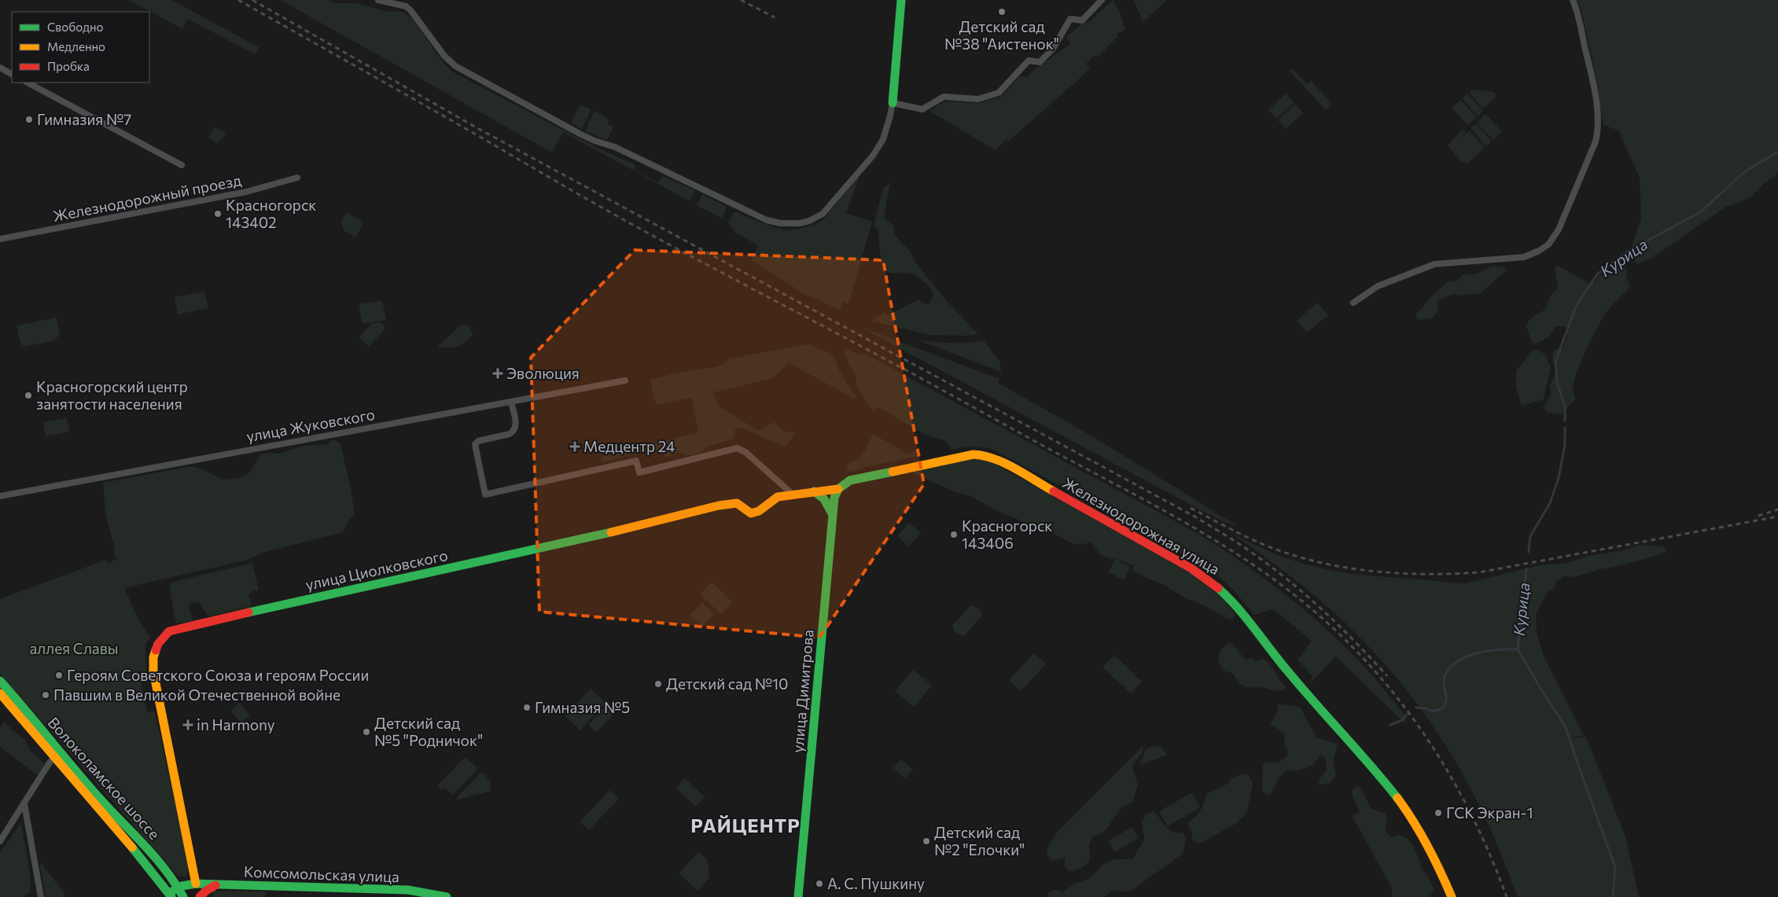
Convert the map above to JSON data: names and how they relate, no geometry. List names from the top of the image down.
{
  "streets": {
    "street": [
      "Железнодорожный проезд",
      "улица Жуковского",
      "Железнодорожная улица",
      "улица Циолковского",
      "улица Димитрова",
      "Волоколамское шоссе",
      "Комсомольская улица"
    ]
  },
  "crossings": [
    ["Железнодорожная улица", "улица Циолковского"],
    ["Железнодорожная улица", "улица Димитрова"],
    ["улица Циолковского", "улица Димитрова"],
    ["улица Циолковского", "Комсомольская улица"],
    ["Волоколамское шоссе", "Комсомольская улица"]
  ],
  "districts": ["РАЙЦЕНТР"],
  "water": ["Курица"],
  "parks": ["аллея Славы"],
  "places": {
    "other": [
      "Детский сад №38 \"Аистенок\"",
      "Гимназия №7",
      "Красногорск 143402",
      "Красногорский центр занятости населения",
      "Красногорск 143406",
      "Героям Советского Союза и героям России",
      "Детский сад №10",
      "Павшим в Великой Отечественной войне",
      "Гимназия №5",
      "Детский сад №5 \"Родничок\"",
      "ГСК Экран-1",
      "Детский сад №2 \"Елочки\"",
      "А. С. Пушкину"
    ],
    "health": ["Эволюция", "Медцентр 24", "in Harmony"]
  },
  "legend": ["Свободно", "Медленно", "Пробка"]
}
